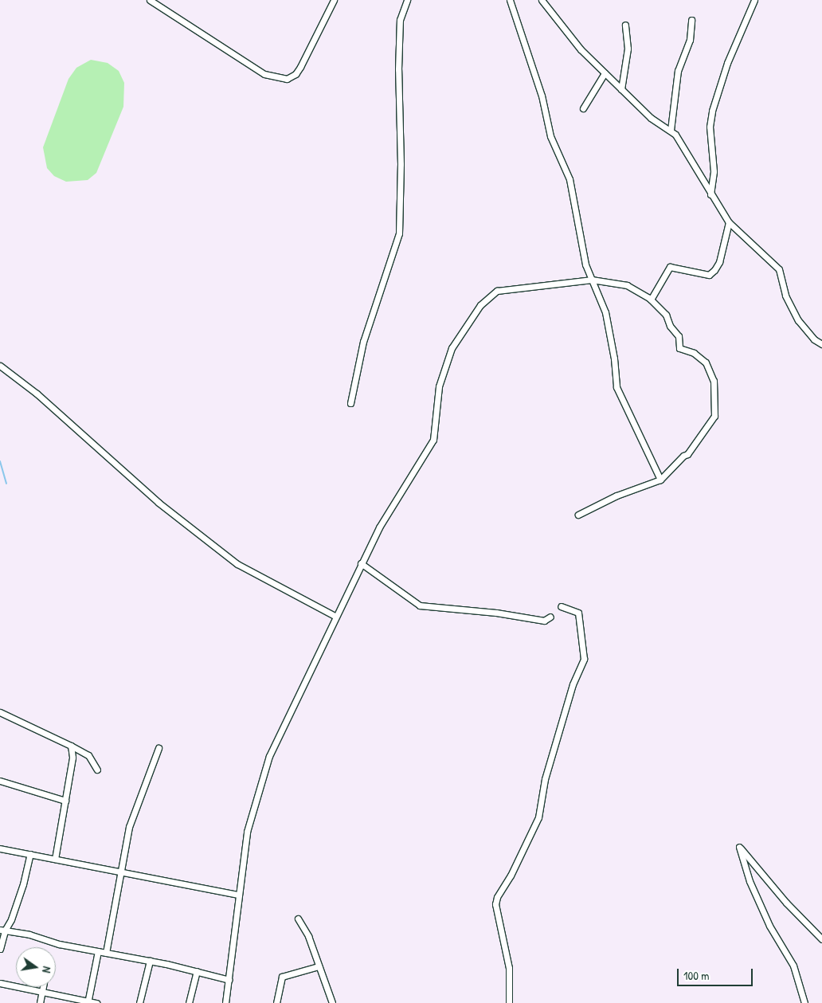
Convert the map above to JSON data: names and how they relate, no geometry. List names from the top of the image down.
{
  "scale_bar": "100 m",
  "north": "right"
}
